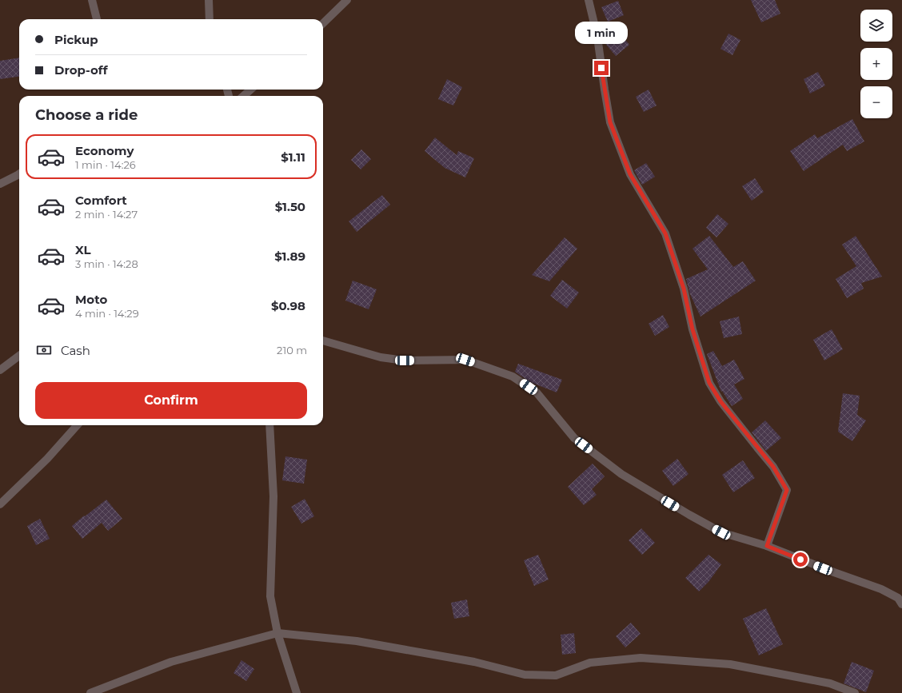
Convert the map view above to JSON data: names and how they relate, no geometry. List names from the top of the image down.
{
  "page": {
    "map_buttons": ["+", "−"],
    "banner": ["Pickup", "Drop-off"],
    "bubble": "1 min",
    "heading": "Choose a ride",
    "list": [
      {
        "name": "Economy",
        "note": "1 min · 14:26",
        "value": "$1.11"
      },
      {
        "name": "Comfort",
        "note": "2 min · 14:27",
        "value": "$1.50"
      },
      {
        "name": "XL",
        "note": "3 min · 14:28",
        "value": "$1.89"
      },
      {
        "name": "Moto",
        "note": "4 min · 14:29",
        "value": "$0.98"
      }
    ],
    "pay": ["Cash", "210 m"],
    "buttons": "Confirm"
  }
}
